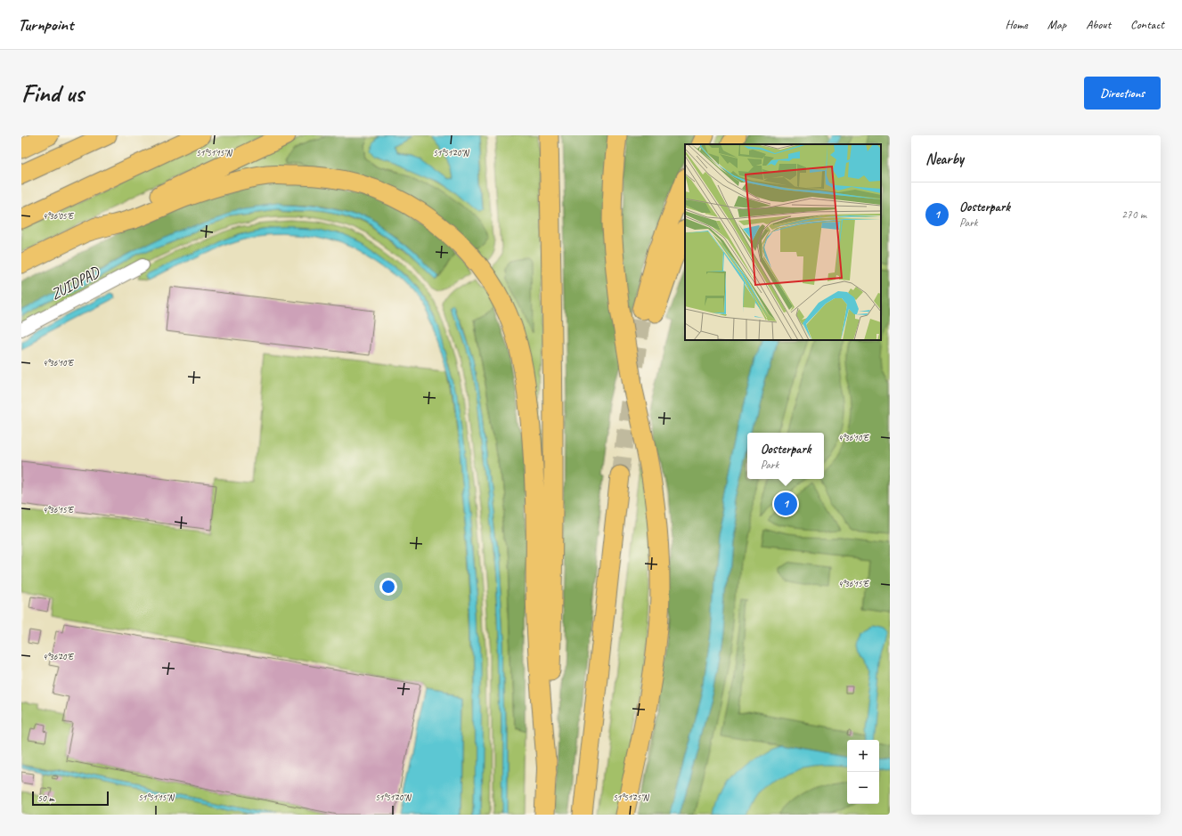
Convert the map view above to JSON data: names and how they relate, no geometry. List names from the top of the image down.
{
  "streets": {
    "lane": ["ZUIDPAD"]
  },
  "scale_bar": "50 m",
  "page": {
    "header": "Turnpoint",
    "nav": [
      "Home",
      "Map",
      "About",
      "Contact"
    ],
    "buttons": "Directions",
    "title": "Find us",
    "heading": "Nearby",
    "list": [
      {
        "mark": "1",
        "name": "Oosterpark",
        "note": "Park",
        "value": "270 m"
      }
    ],
    "popup": ["Oosterpark", "Park"],
    "pins": "1",
    "map_buttons": ["+", "−"],
    "scale": "50 m"
  },
  "coordinates": [
    "51°51'15\"N",
    "51°51'20\"N",
    "4°36'05\"E",
    "4°36'10\"E",
    "4°36'15\"E",
    "4°36'20\"E",
    "51°51'25\"N"
  ]
}
